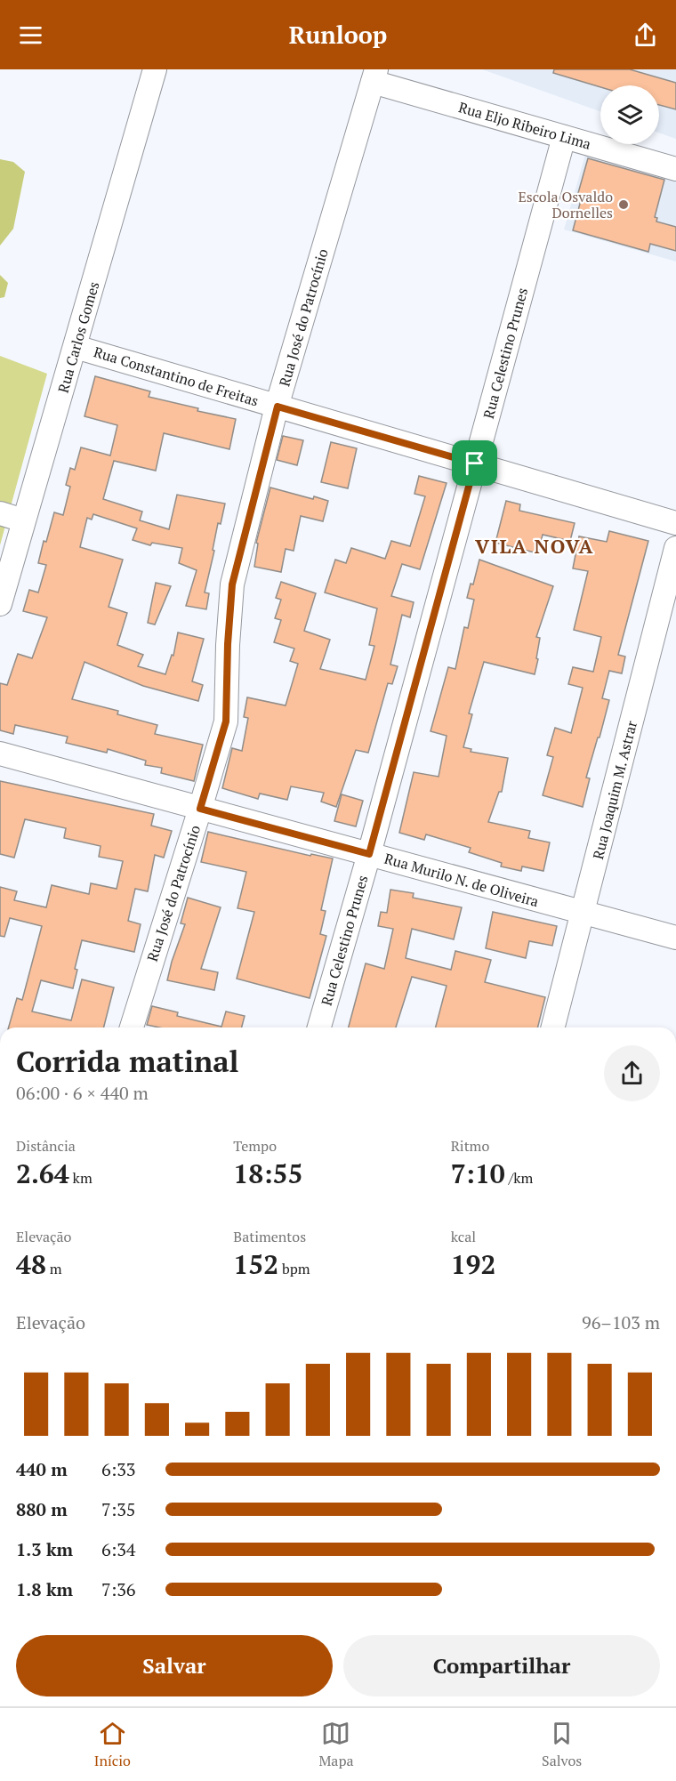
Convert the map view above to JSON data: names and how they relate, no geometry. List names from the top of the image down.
{
  "streets": {
    "street": [
      "Rua Eljo Ribeiro Lima",
      "Rua José do Patrocínio",
      "Rua Carlos Gomes",
      "Rua Celestino Prunes",
      "Rua Constantino de Freitas",
      "Rua Joaquim M. Astrar",
      "Rua Murilo N. de Oliveira"
    ]
  },
  "crossings": [
    ["Rua Eljo Ribeiro Lima", "Rua José do Patrocínio"],
    ["Rua Eljo Ribeiro Lima", "Rua Celestino Prunes"],
    ["Rua José do Patrocínio", "Rua Constantino de Freitas"],
    ["Rua José do Patrocínio", "Rua Murilo N. de Oliveira"],
    ["Rua Carlos Gomes", "Rua Constantino de Freitas"],
    ["Rua Celestino Prunes", "Rua Constantino de Freitas"],
    ["Rua Celestino Prunes", "Rua Murilo N. de Oliveira"],
    ["Rua Joaquim M. Astrar", "Rua Murilo N. de Oliveira"]
  ],
  "districts": ["VILA NOVA"],
  "places": ["Escola Osvaldo Dornelles"],
  "page": {
    "header": "Runloop",
    "heading": ["Corrida matinal", "06:00 · 6 × 440 m"],
    "stats": [
      ["Distância", "2.64 km"],
      ["Tempo", "18:55"],
      ["Ritmo", "7:10 /km"],
      ["Elevação", "48 m"],
      ["Batimentos", "152 bpm"],
      ["kcal", "192"]
    ],
    "chart": ["Elevação", "96–103 m"],
    "list": [
      {
        "name": "440 m",
        "note": "6:33"
      },
      {
        "name": "880 m",
        "note": "7:35"
      },
      {
        "name": "1.3 km",
        "note": "6:34"
      },
      {
        "name": "1.8 km",
        "note": "7:36"
      }
    ],
    "buttons": ["Salvar", "Compartilhar"],
    "tabs": ["Início", "Mapa", "Salvos"]
  }
}
